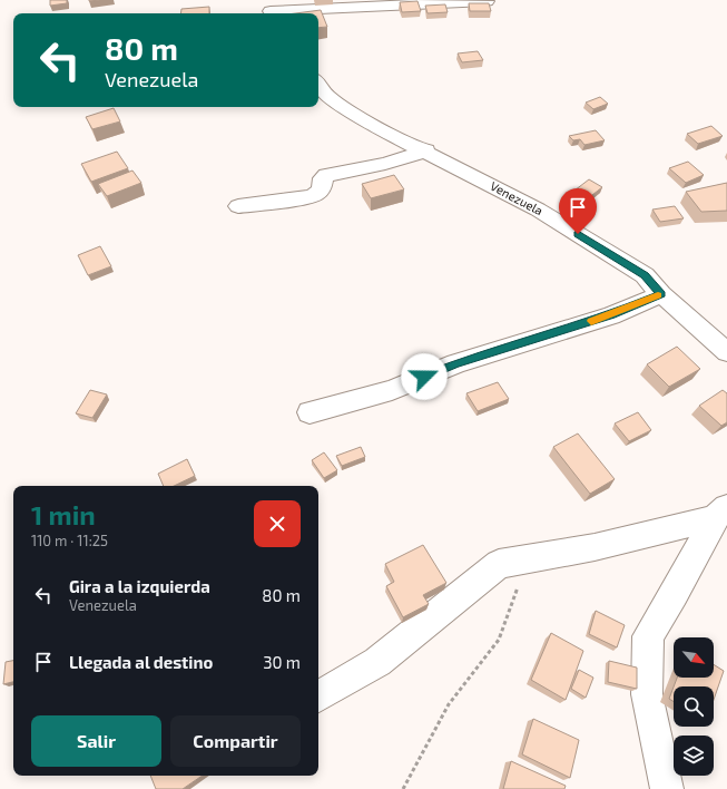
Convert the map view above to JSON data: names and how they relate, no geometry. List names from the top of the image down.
{
  "streets": {
    "street": ["Venezuela"]
  },
  "north": "bottom right",
  "page": {
    "turn": ["80 m", "Venezuela"],
    "heading": ["1 min", "110 m · 11:25"],
    "list": [
      {
        "name": "Gira a la izquierda",
        "note": "Venezuela",
        "value": "80 m"
      },
      {
        "name": "Llegada al destino",
        "value": "30 m"
      }
    ],
    "buttons": ["Salir", "Compartir"]
  }
}
